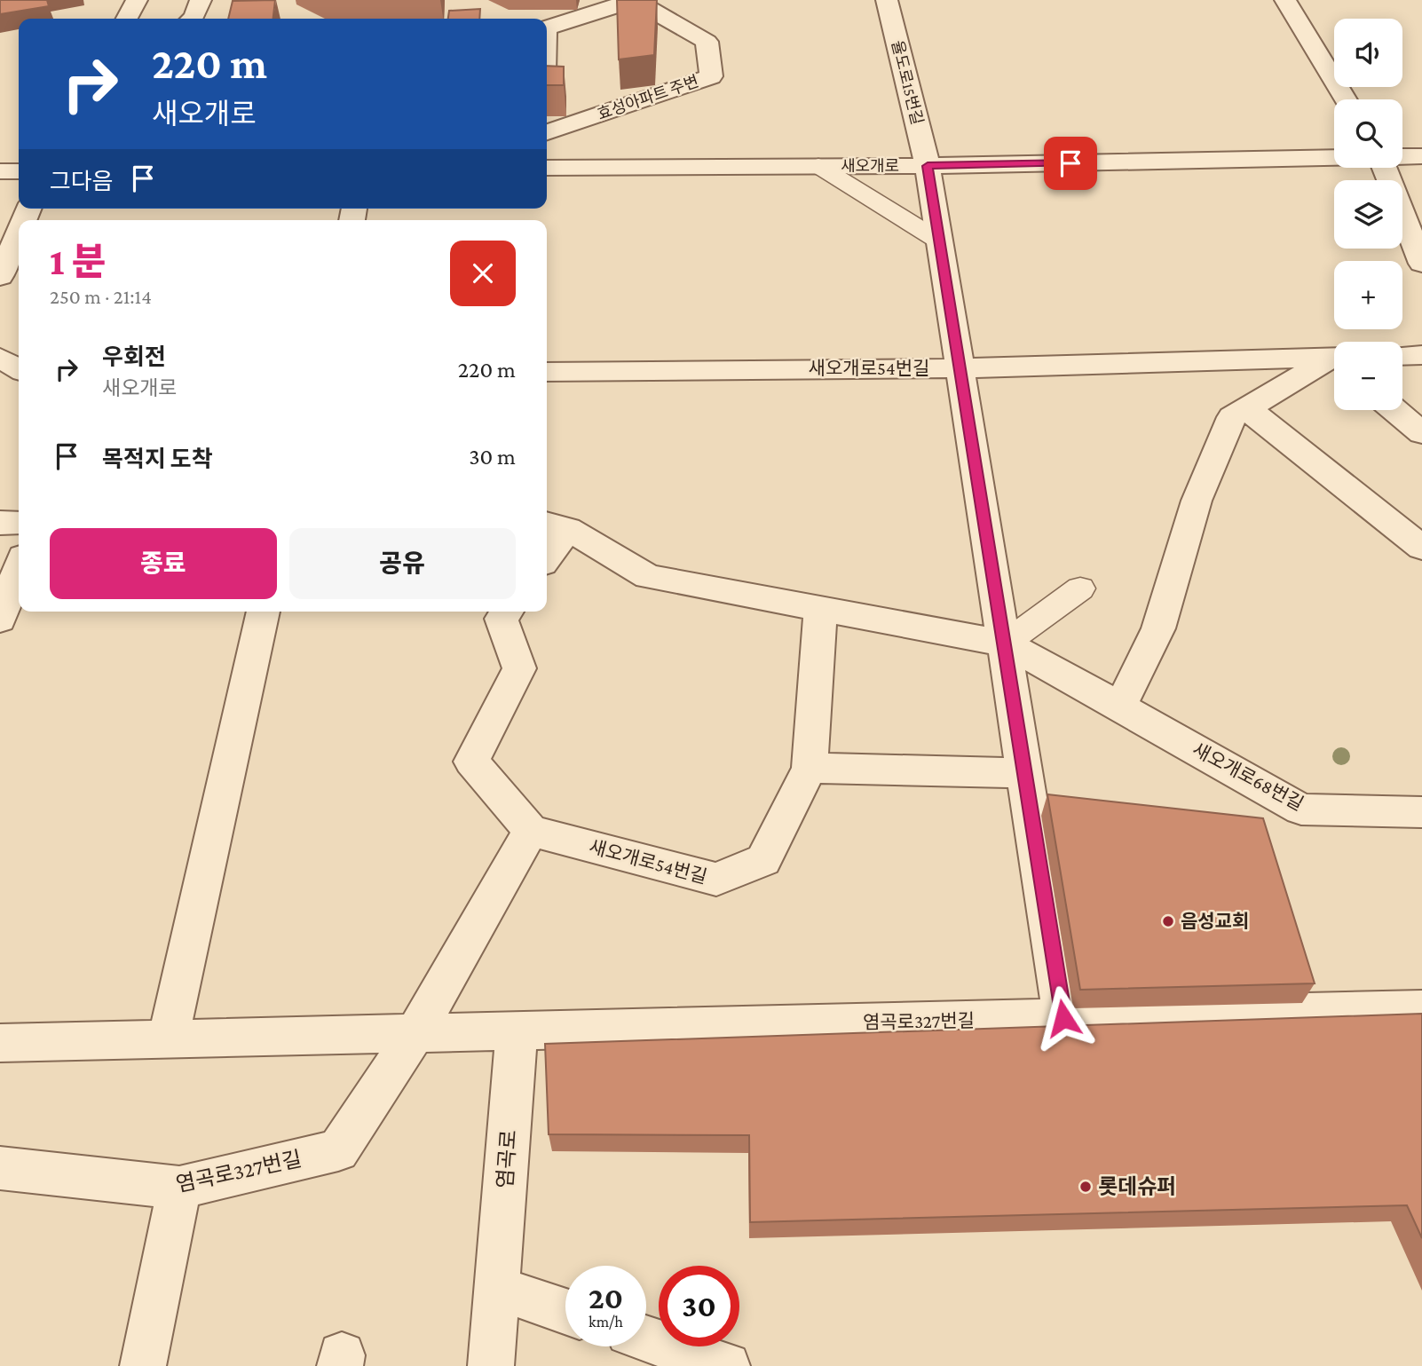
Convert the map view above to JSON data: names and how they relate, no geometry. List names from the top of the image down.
{
  "streets": {
    "street": [
      "율도로15번길",
      "효성아파트 주변",
      "새오개로",
      "새오개로54번길",
      "새오개로68번길",
      "염곡로327번길",
      "염곡로"
    ]
  },
  "crossings": [
    ["율도로15번길", "새오개로"],
    ["염곡로327번길", "염곡로"]
  ],
  "places": ["음성교회", "롯데슈퍼"],
  "page": {
    "map_buttons": ["+", "−"],
    "turn": ["220 m", "새오개로"],
    "then": "그다음",
    "heading": ["1 분", "250 m · 21:14"],
    "list": [
      {
        "name": "우회전",
        "note": "새오개로",
        "value": "220 m"
      },
      {
        "name": "목적지 도착",
        "value": "30 m"
      }
    ],
    "buttons": ["종료", "공유"],
    "speed": "20 km/h",
    "limit": "30"
  }
}
